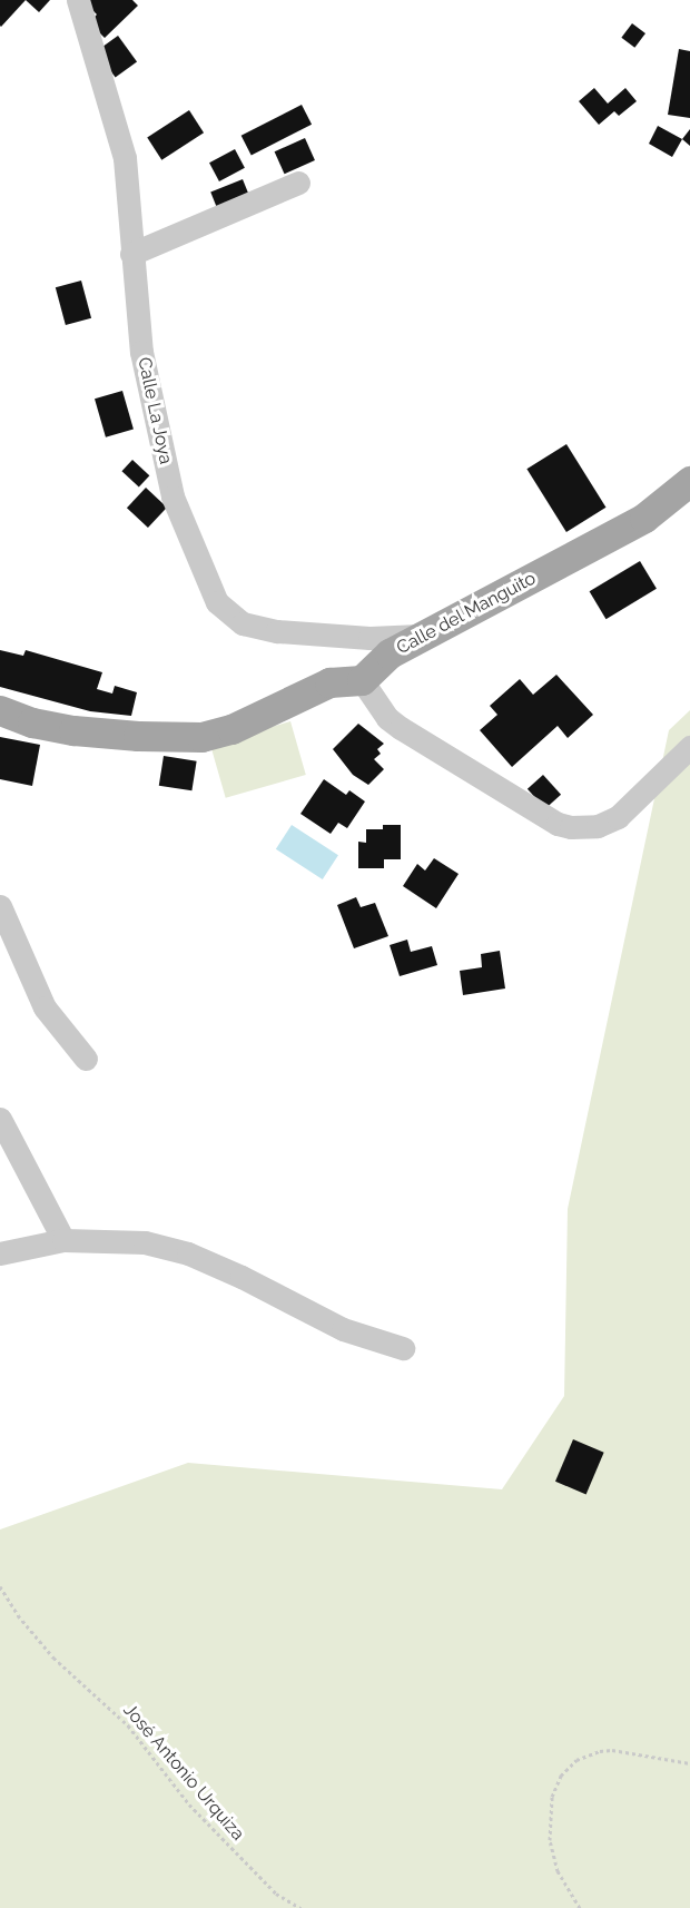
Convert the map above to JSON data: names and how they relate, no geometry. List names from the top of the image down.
{
  "streets": {
    "main road": ["Calle del Manguito"],
    "street": ["Calle La Joya"],
    "path": ["José Antonio Urquiza"]
  },
  "crossings": [
    ["Calle La Joya", "Calle del Manguito"]
  ]
}
